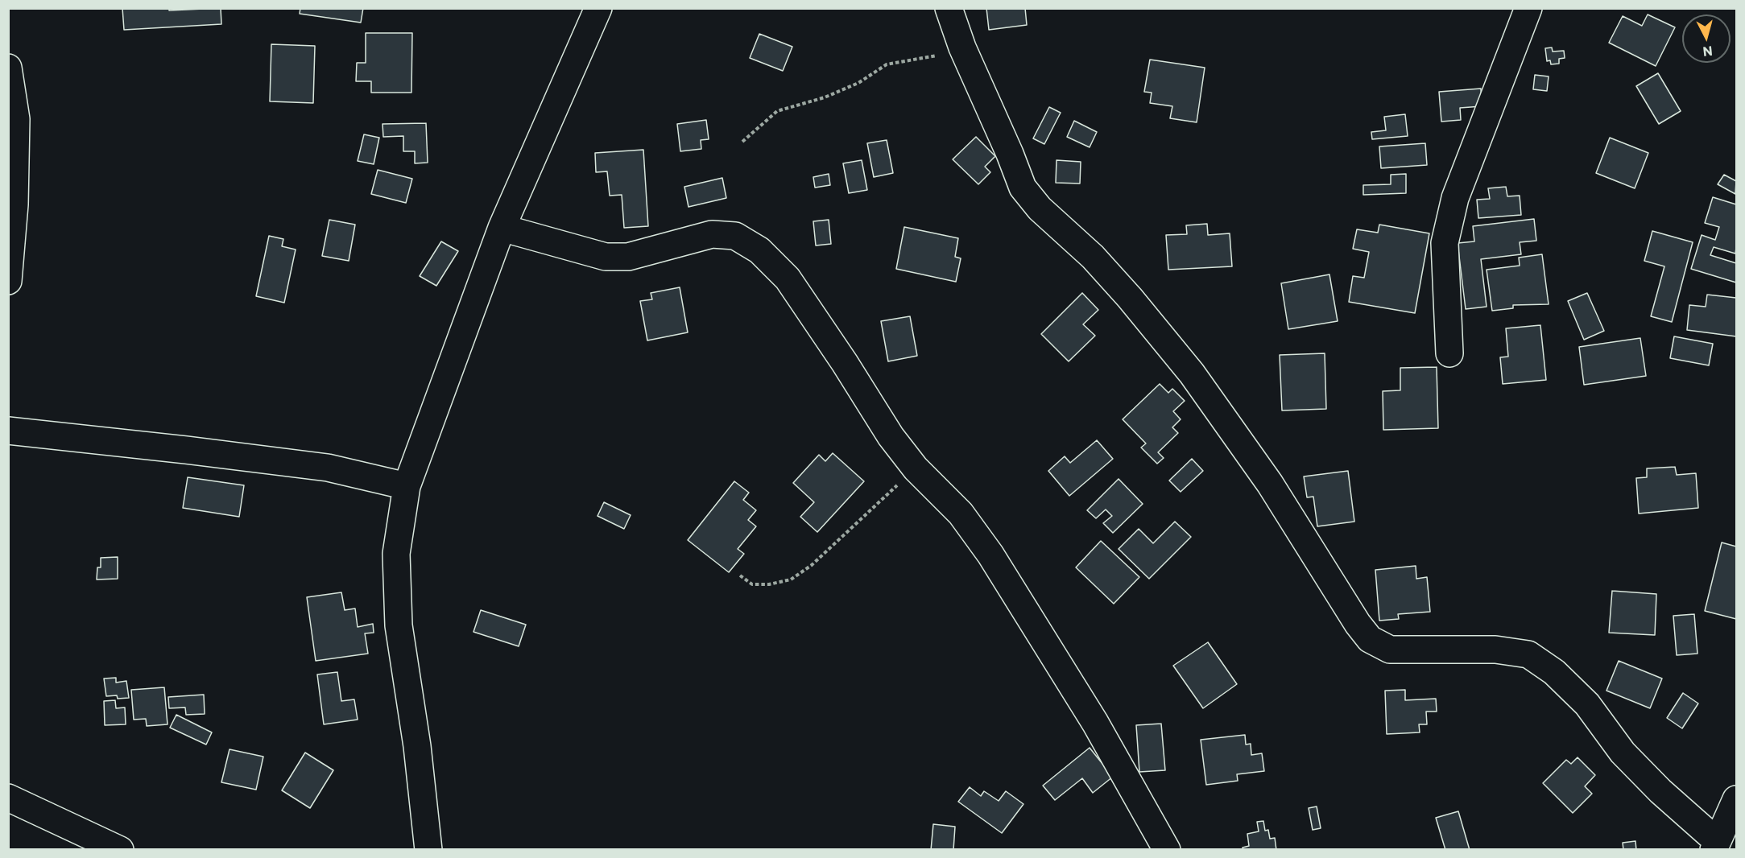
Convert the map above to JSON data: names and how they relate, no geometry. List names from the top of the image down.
{
  "north": "bottom"
}
